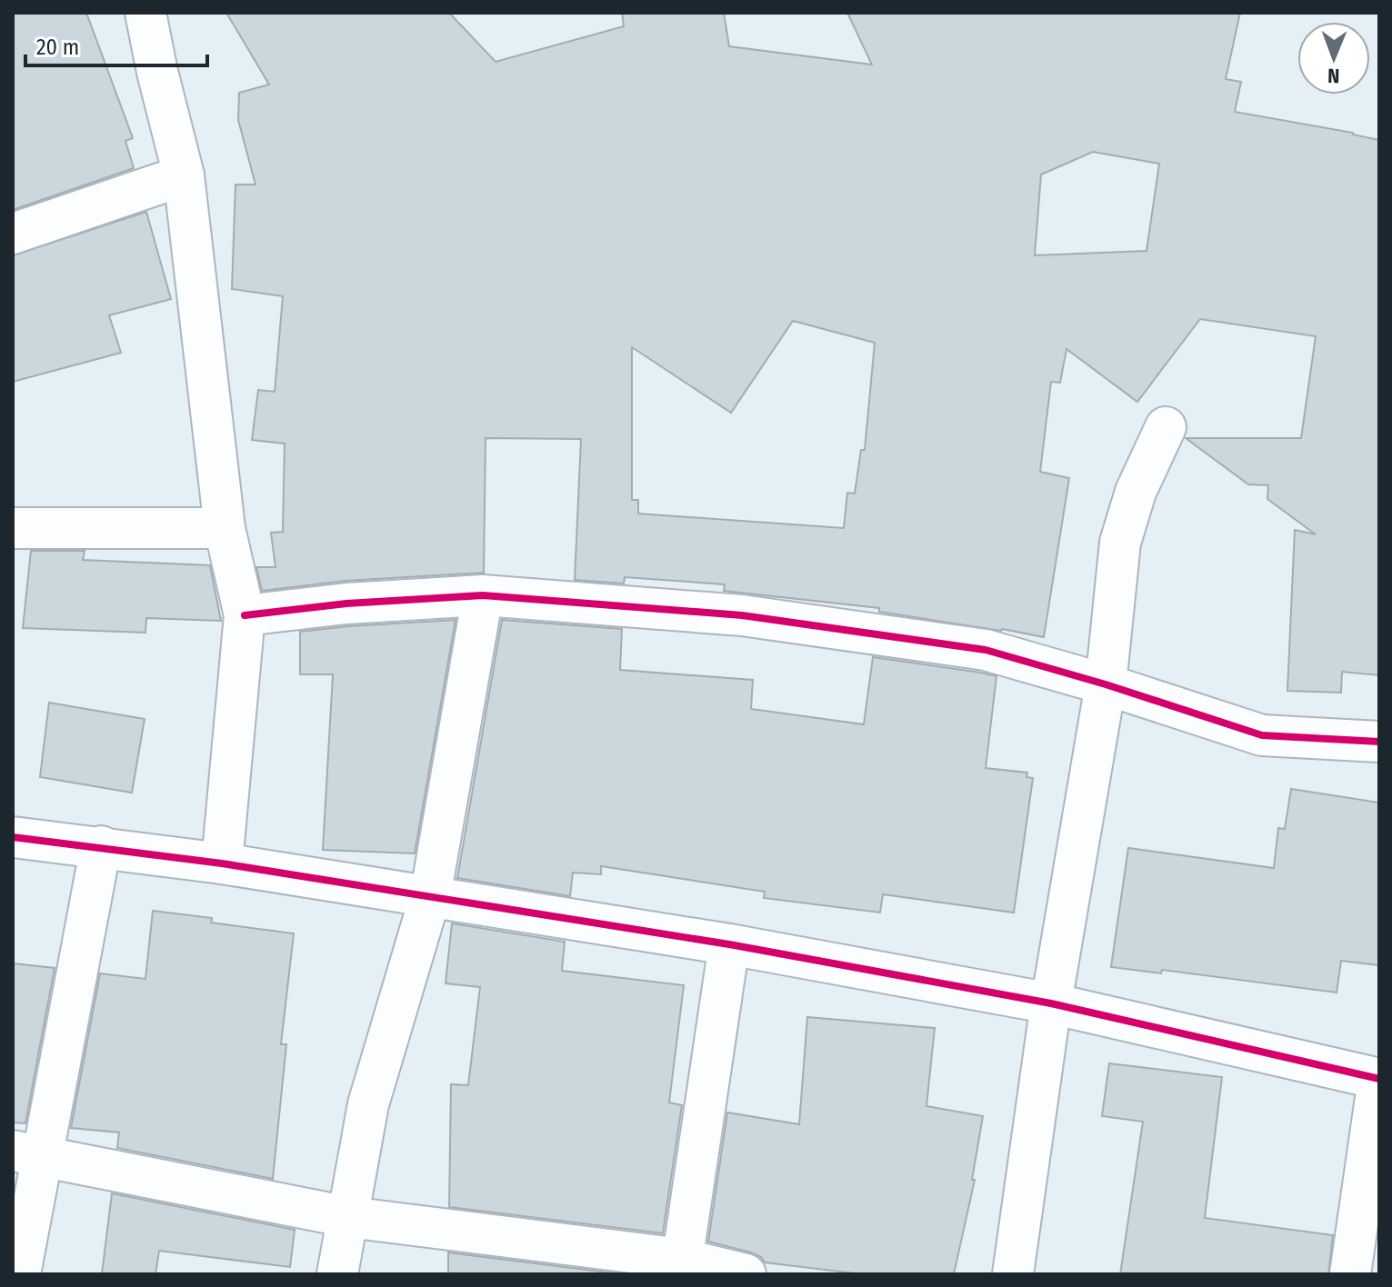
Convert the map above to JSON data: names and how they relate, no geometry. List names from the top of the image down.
{
  "scale_bar": "20 m",
  "north": "bottom"
}
